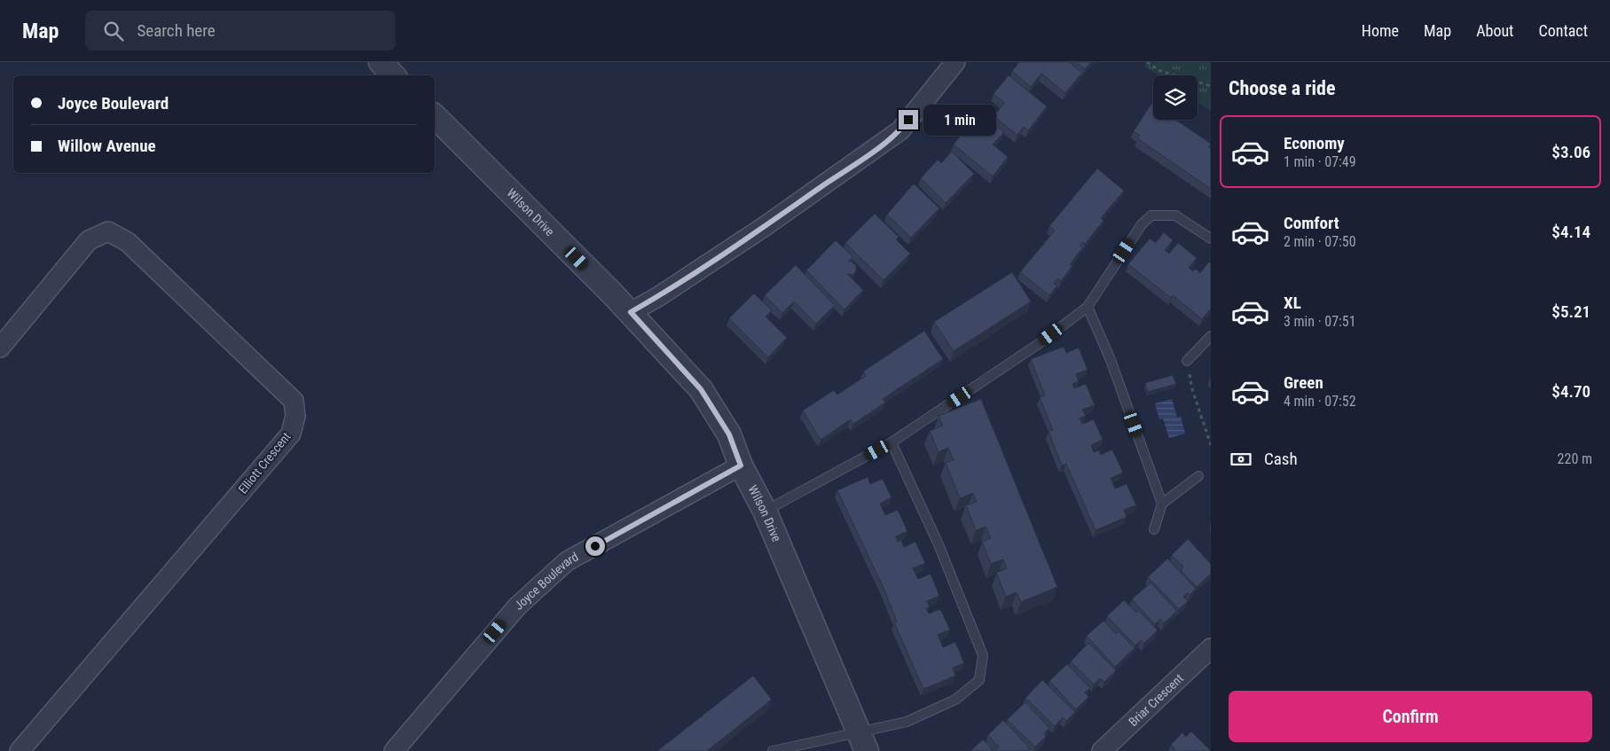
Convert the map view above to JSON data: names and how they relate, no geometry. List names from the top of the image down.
{
  "streets": {
    "street": [
      "Wilson Drive",
      "Elliott Crescent",
      "Joyce Boulevard",
      "Briar Crescent"
    ]
  },
  "crossings": [
    ["Wilson Drive", "Joyce Boulevard"]
  ],
  "page": {
    "header": "Map",
    "search": "Search here",
    "nav": [
      "Home",
      "Map",
      "About",
      "Contact"
    ],
    "heading": "Choose a ride",
    "banner": ["Joyce Boulevard", "Willow Avenue"],
    "bubble": "1 min",
    "list": [
      {
        "name": "Economy",
        "note": "1 min · 07:49",
        "value": "$3.06"
      },
      {
        "name": "Comfort",
        "note": "2 min · 07:50",
        "value": "$4.14"
      },
      {
        "name": "XL",
        "note": "3 min · 07:51",
        "value": "$5.21"
      },
      {
        "name": "Green",
        "note": "4 min · 07:52",
        "value": "$4.70"
      }
    ],
    "pay": ["Cash", "220 m"],
    "buttons": "Confirm"
  }
}
